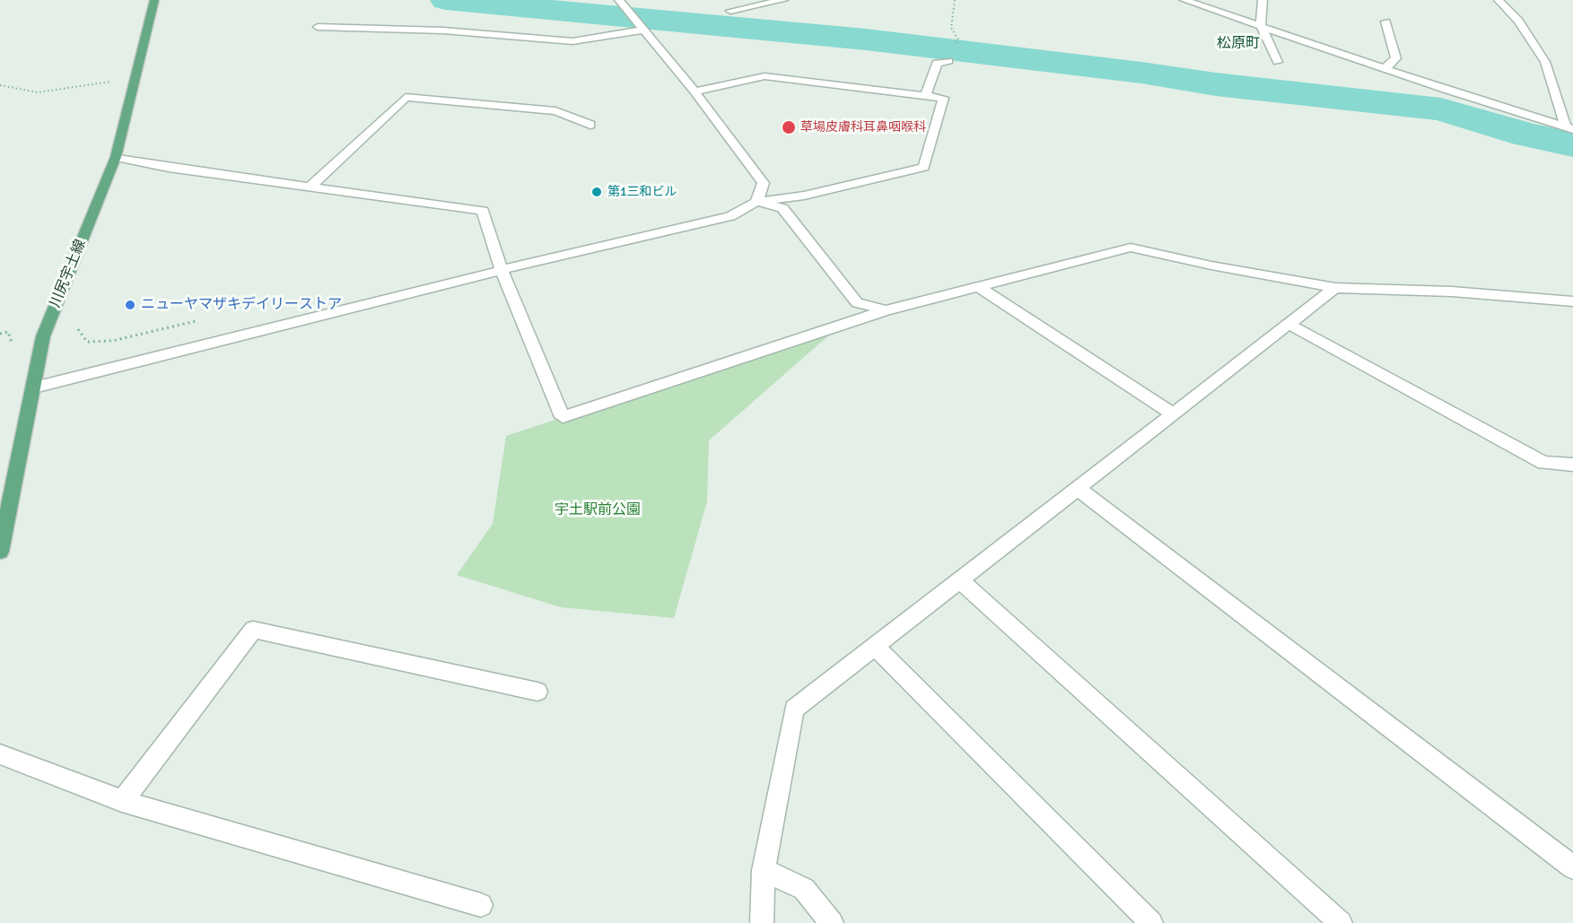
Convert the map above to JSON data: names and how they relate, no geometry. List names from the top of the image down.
{
  "streets": {
    "main road": ["川尻宇土線"]
  },
  "districts": ["松原町"],
  "parks": ["宇土駅前公園"],
  "places": ["草場皮膚科耳鼻咽喉科", "第1三和ビル", "ニューヤマザキデイリーストア"]
}
